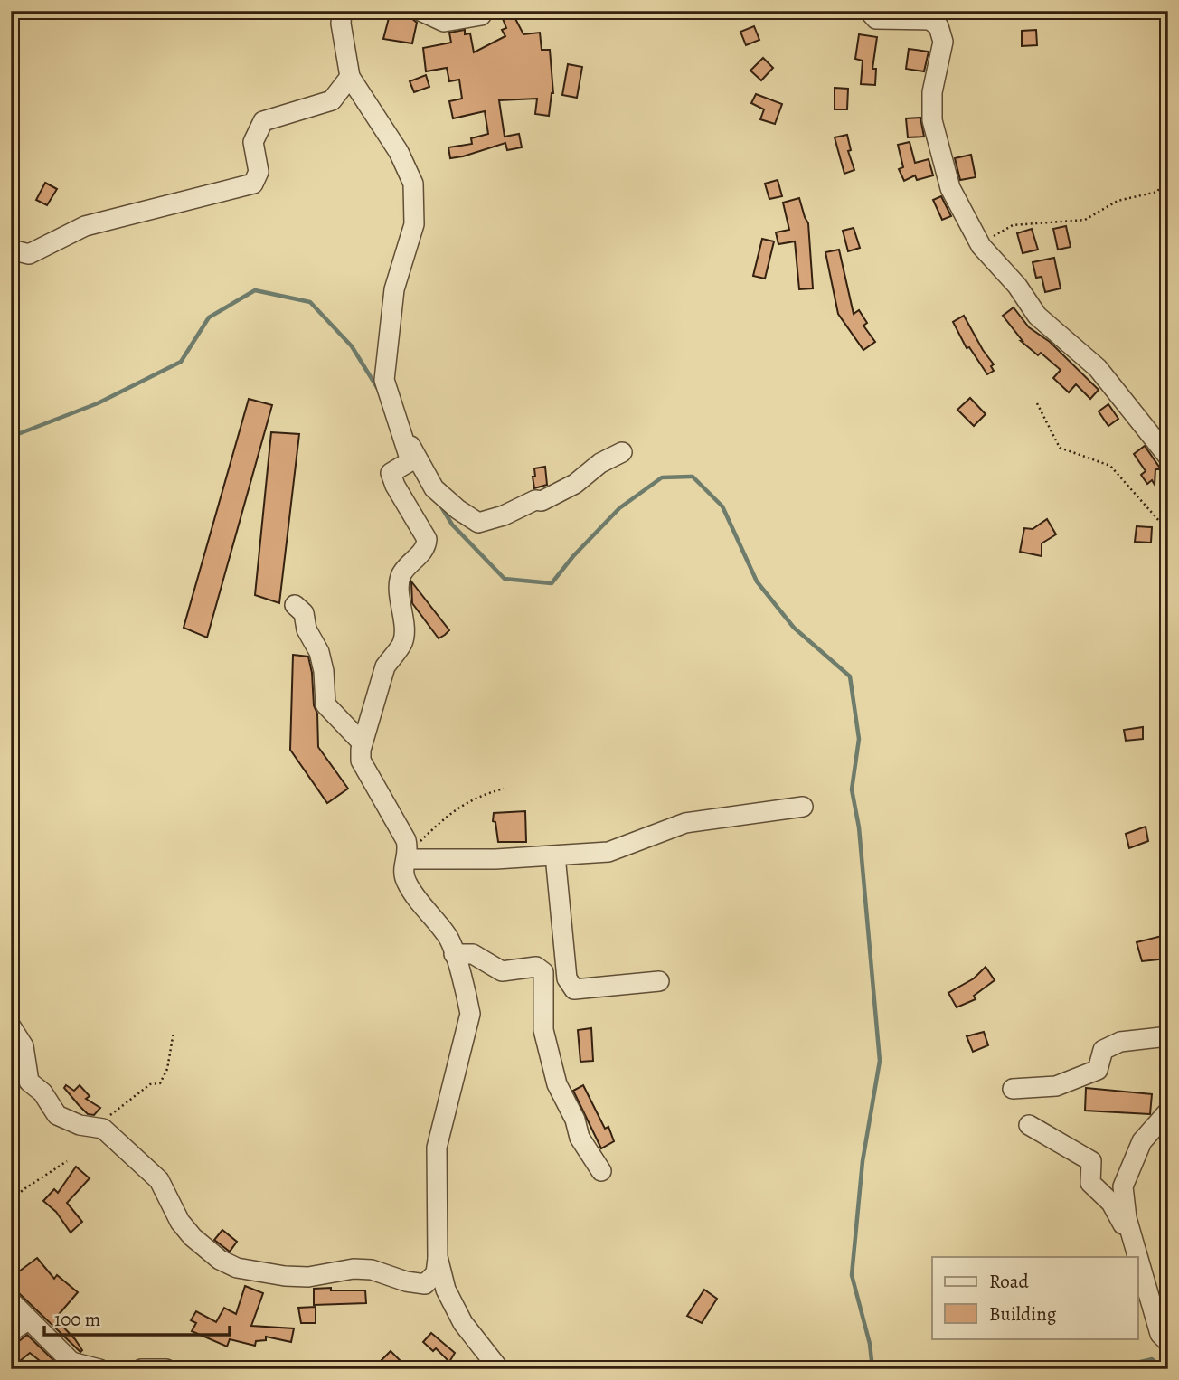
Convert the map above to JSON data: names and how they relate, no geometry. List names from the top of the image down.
{
  "legend": ["Road", "Building"],
  "scale_bar": "100 m"
}
